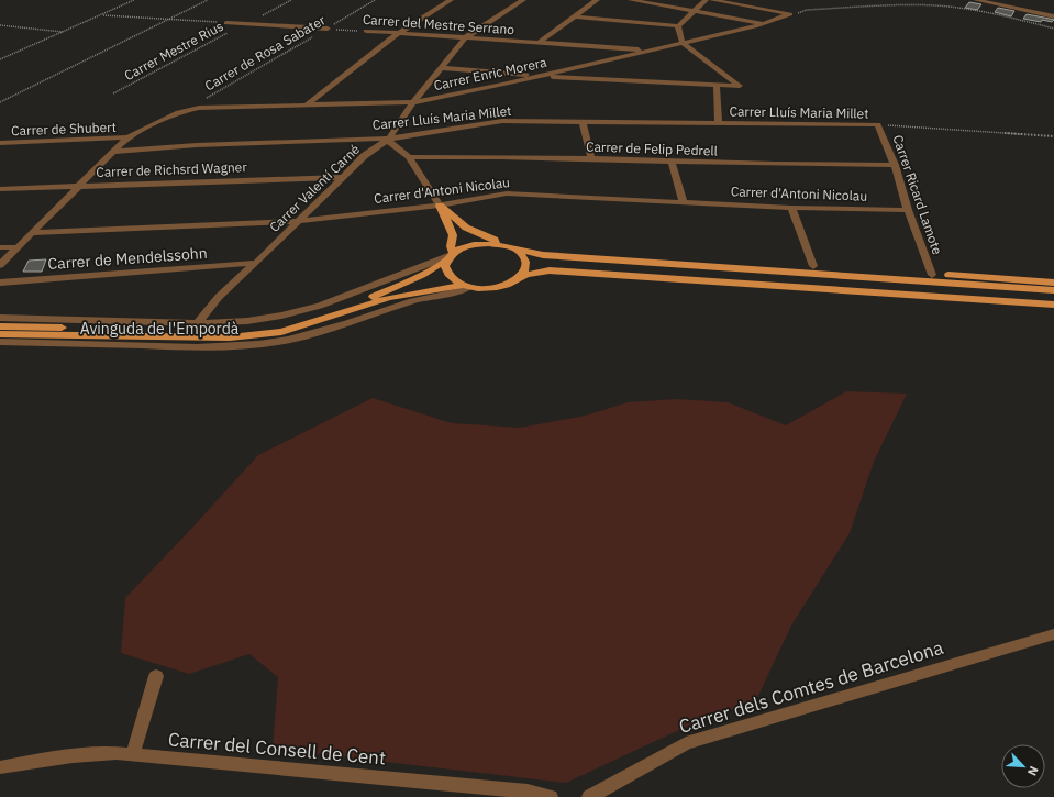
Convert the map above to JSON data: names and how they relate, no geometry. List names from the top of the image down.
{
  "streets": {
    "street": [
      "Carrer del Mestre Serrano",
      "Carrer Enric Morera",
      "Carrer Lluís Maria Millet",
      "Carrer de Shubert",
      "Carrer de Felip Pedrell",
      "Carrer de Richsrd Wagner",
      "Carrer Valentí Carné",
      "Carrer d'Antoni Nicolau",
      "Carrer Ricard Lamote",
      "Carrer de Mendelssohn",
      "Avinguda de l'Empordà",
      "Carrer dels Comtes de Barcelona",
      "Carrer del Consell de Cent"
    ],
    "path": ["Carrer Mestre Rius", "Carrer de Rosa Sabater"]
  },
  "crossings": [
    ["Carrer del Mestre Serrano", "Carrer de Rosa Sabater"],
    ["Carrer del Mestre Serrano", "Carrer Enric Morera"],
    ["Carrer del Mestre Serrano", "Carrer Valentí Carné"],
    ["Carrer de Rosa Sabater", "Carrer Enric Morera"],
    ["Carrer Enric Morera", "Carrer de Shubert"],
    ["Carrer Enric Morera", "Carrer Valentí Carné"],
    ["Carrer Lluís Maria Millet", "Carrer Valentí Carné"],
    ["Carrer Lluís Maria Millet", "Carrer Ricard Lamote"],
    ["Carrer de Felip Pedrell", "Carrer Ricard Lamote"],
    ["Carrer de Richsrd Wagner", "Carrer Valentí Carné"],
    ["Carrer Valentí Carné", "Carrer d'Antoni Nicolau"],
    ["Carrer Valentí Carné", "Carrer de Mendelssohn"],
    ["Carrer Valentí Carné", "Avinguda de l'Empordà"],
    ["Carrer d'Antoni Nicolau", "Carrer Ricard Lamote"]
  ],
  "north": "bottom right"
}
